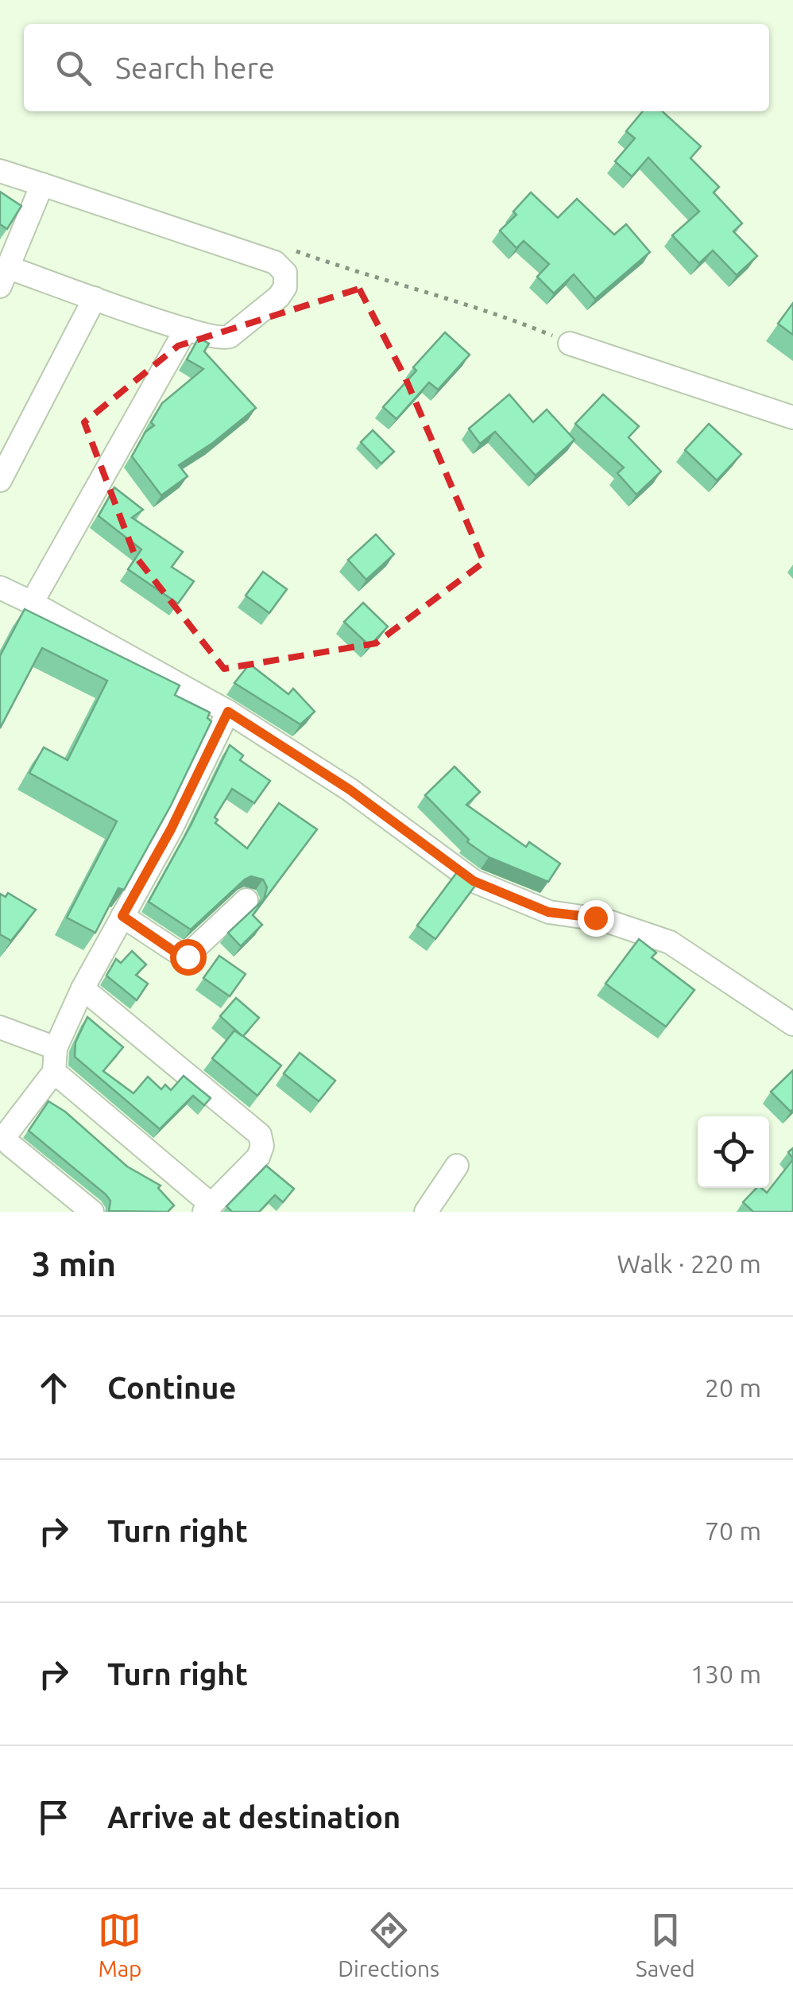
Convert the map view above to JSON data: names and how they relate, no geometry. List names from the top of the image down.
{
  "page": {
    "search": "Search here",
    "heading": ["3 min", "Walk · 220 m"],
    "list": [
      ["Continue", "20 m"],
      ["Turn right", "70 m"],
      ["Turn right", "130 m"],
      "Arrive at destination"
    ],
    "nav": ["Map", "Directions", "Saved"]
  }
}
